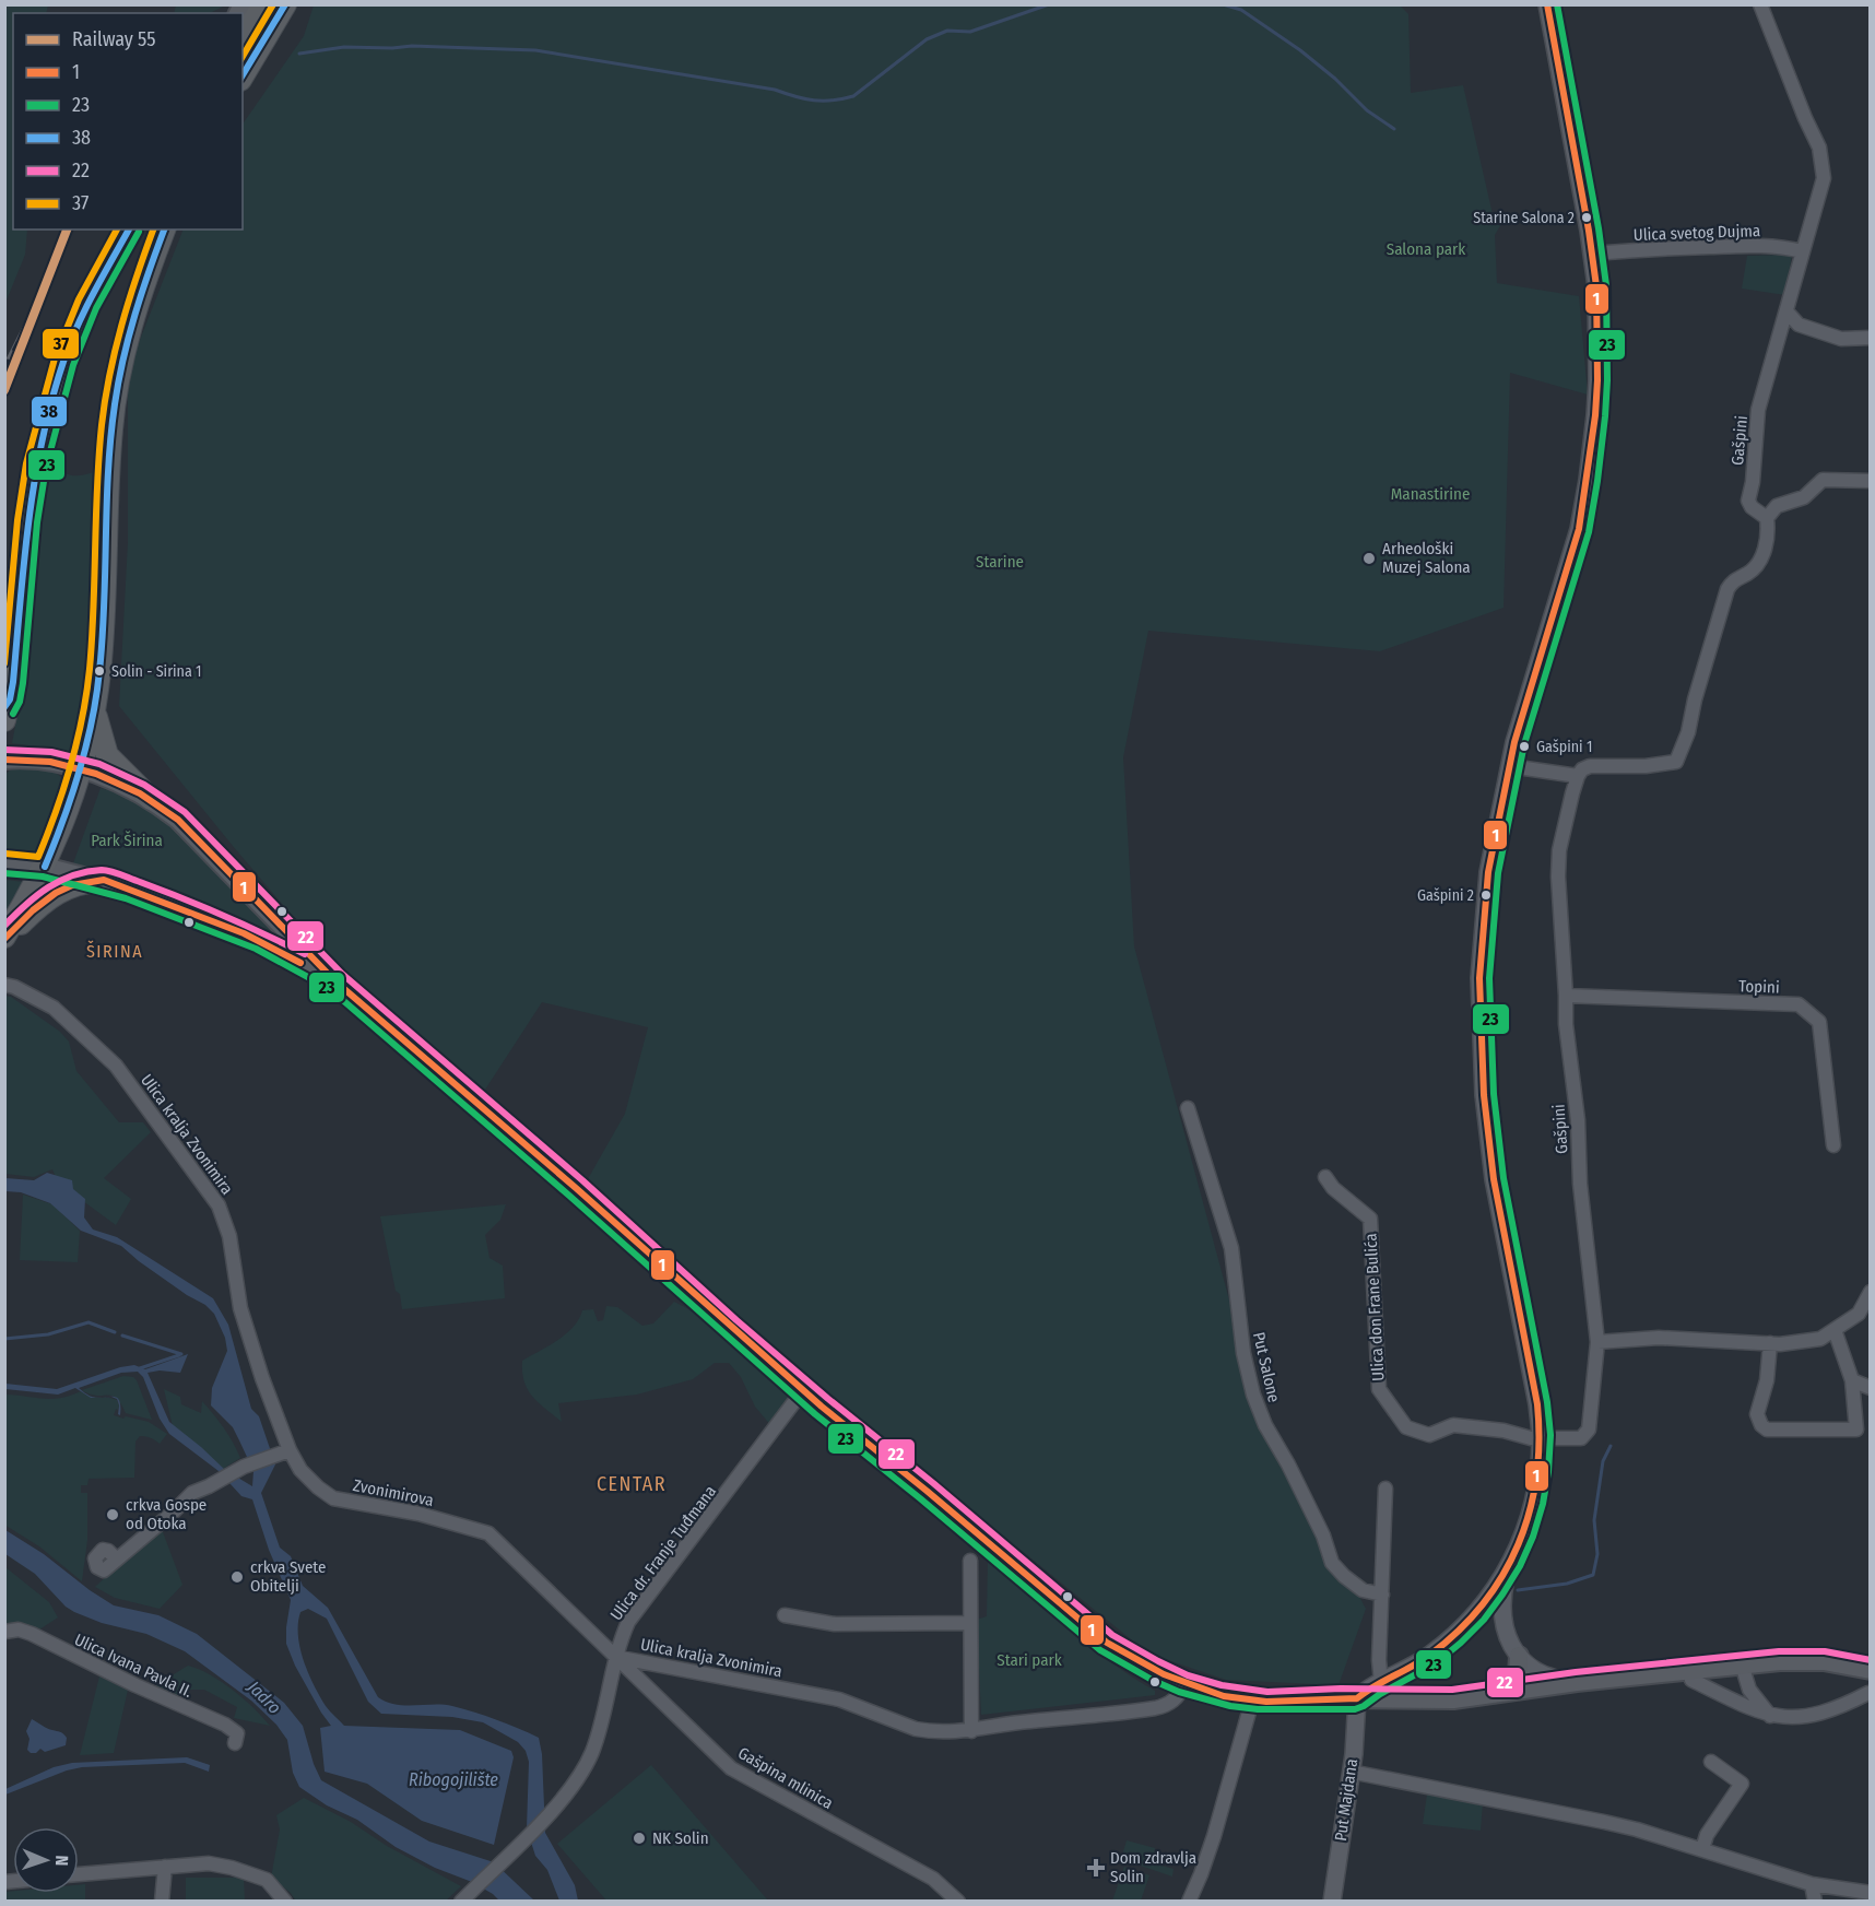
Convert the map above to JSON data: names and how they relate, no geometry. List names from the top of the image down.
{
  "streets": {
    "street": [
      "Ulica svetog Dujma",
      "Gašpini",
      "Topini",
      "Ulica kralja Zvonimira",
      "Ulica don Frane Bulića",
      "Put Salone",
      "Zvonimirova",
      "Ulica dr. Franje Tuđmana",
      "Ulica Ivana Pavla II.",
      "Gašpina mlinica",
      "Put Majdana"
    ]
  },
  "crossings": [
    ["Ulica svetog Dujma", "Gašpini"],
    ["Gašpini", "Topini"],
    ["Gašpini", "Ulica don Frane Bulića"],
    ["Ulica kralja Zvonimira", "Zvonimirova"],
    ["Ulica kralja Zvonimira", "Ulica dr. Franje Tuđmana"],
    ["Ulica kralja Zvonimira", "Gašpina mlinica"],
    ["Ulica dr. Franje Tuđmana", "Gašpina mlinica"]
  ],
  "districts": ["ŠIRINA", "CENTAR"],
  "water": ["Jadro", "Ribogojilište"],
  "parks": [
    "Salona park",
    "Manastirine",
    "Starine",
    "Park Širina",
    "Stari park"
  ],
  "places": {
    "other": [
      "Starine Salona 2",
      "Arheološki Muzej Salona",
      "Solin - Sirina 1",
      "Gašpini 1",
      "Gašpini 2",
      "crkva Gospe od Otoka",
      "crkva Svete Obitelji",
      "NK Solin"
    ],
    "health": ["Dom zdravlja Solin"]
  },
  "lines": [
    "transit line 1",
    "transit line 23",
    "transit line 38",
    "transit line 37",
    "rail line 55",
    "transit line 22"
  ],
  "legend": [
    "Railway 55",
    "1",
    "23",
    "38",
    "22",
    "37"
  ],
  "north": "right"
}
